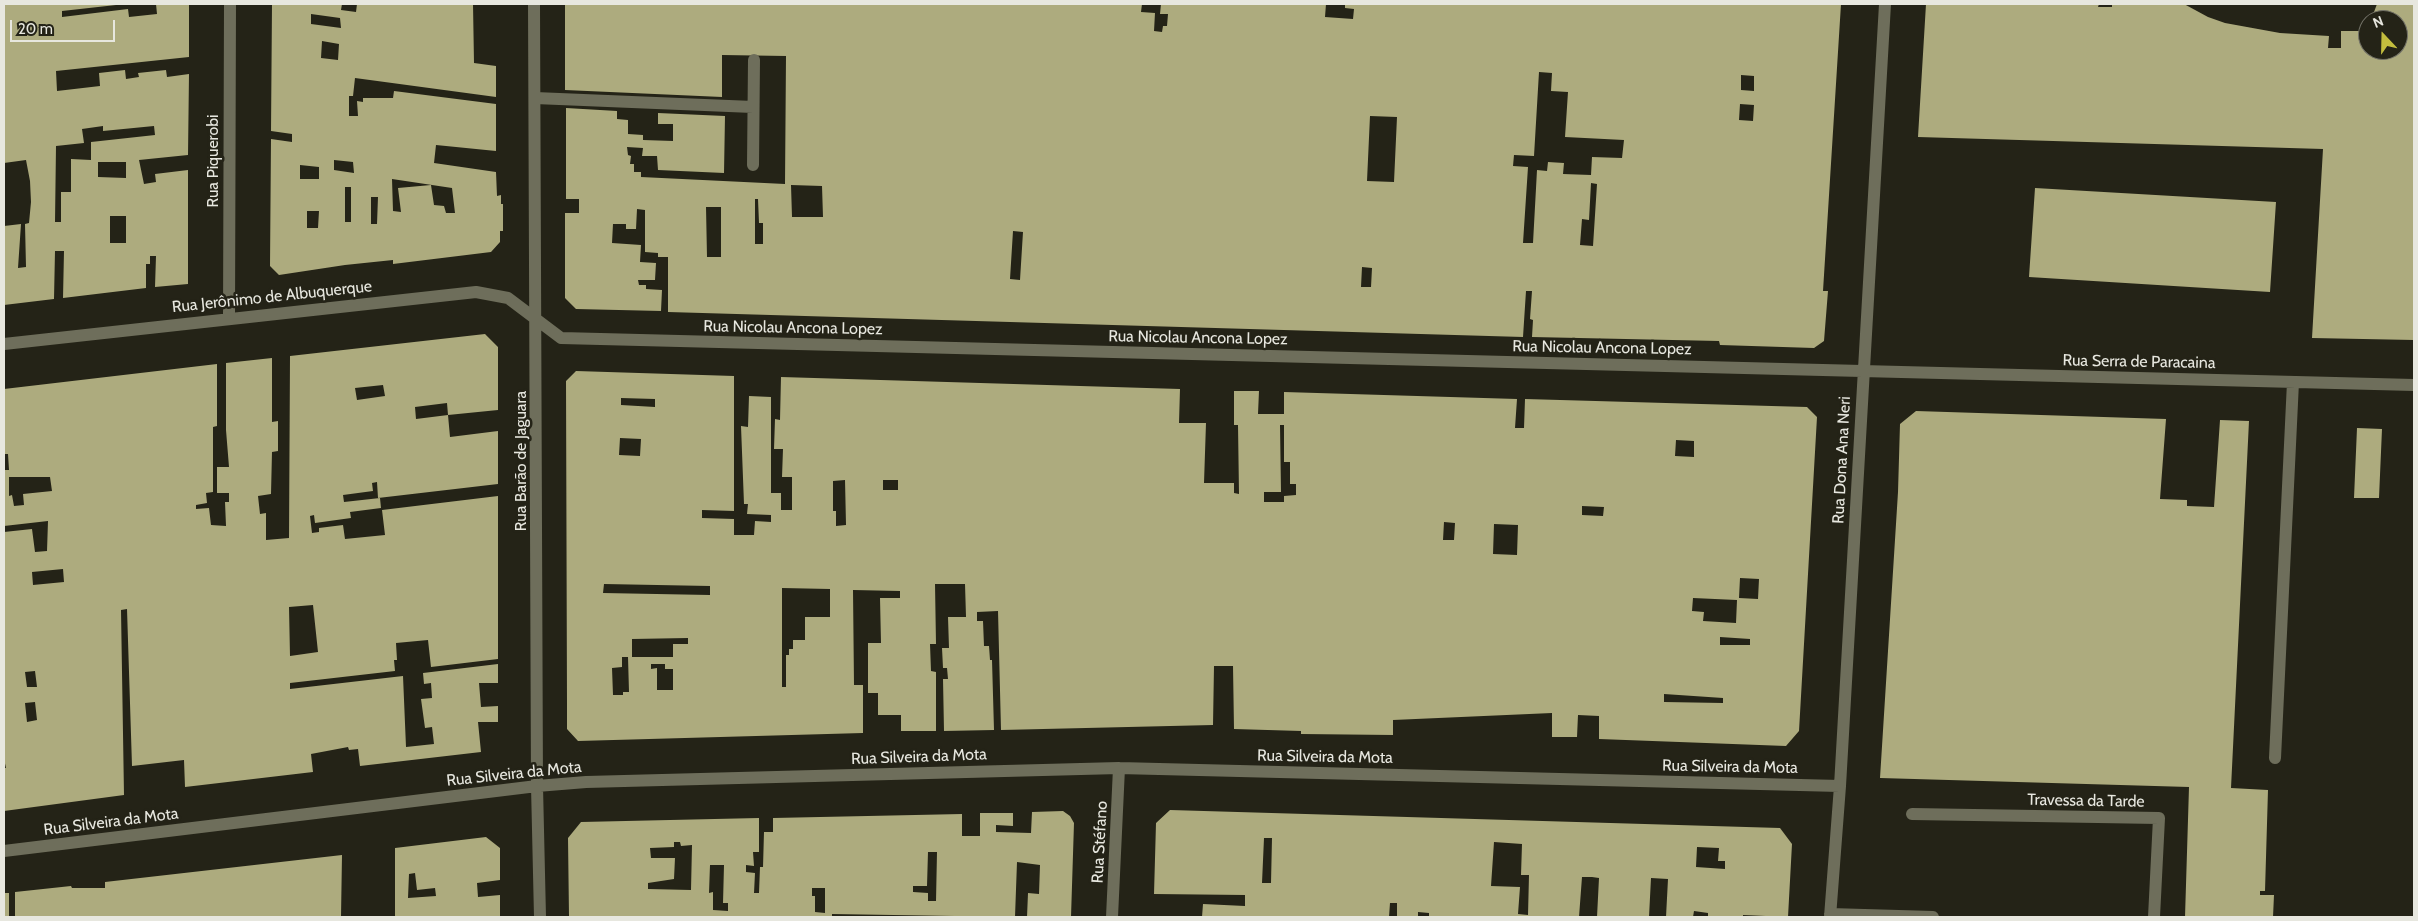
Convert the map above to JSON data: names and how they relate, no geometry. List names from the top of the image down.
{
  "streets": {
    "street": [
      "Rua Piquerobi",
      "Rua Jerônimo de Albuquerque",
      "Rua Nicolau Ancona Lopez",
      "Rua Serra de Paracaina",
      "Rua Dona Ana Neri",
      "Rua Barão de Jaguara",
      "Rua Silveira da Mota",
      "Travessa da Tarde",
      "Rua Stéfano"
    ]
  },
  "crossings": [
    ["Rua Piquerobi", "Rua Jerônimo de Albuquerque"],
    ["Rua Jerônimo de Albuquerque", "Rua Nicolau Ancona Lopez"],
    ["Rua Jerônimo de Albuquerque", "Rua Barão de Jaguara"],
    ["Rua Nicolau Ancona Lopez", "Rua Serra de Paracaina"],
    ["Rua Nicolau Ancona Lopez", "Rua Dona Ana Neri"],
    ["Rua Nicolau Ancona Lopez", "Rua Barão de Jaguara"],
    ["Rua Serra de Paracaina", "Rua Dona Ana Neri"],
    ["Rua Dona Ana Neri", "Rua Silveira da Mota"],
    ["Rua Barão de Jaguara", "Rua Silveira da Mota"],
    ["Rua Silveira da Mota", "Rua Stéfano"]
  ],
  "scale_bar": "20 m",
  "north": "top"
}
